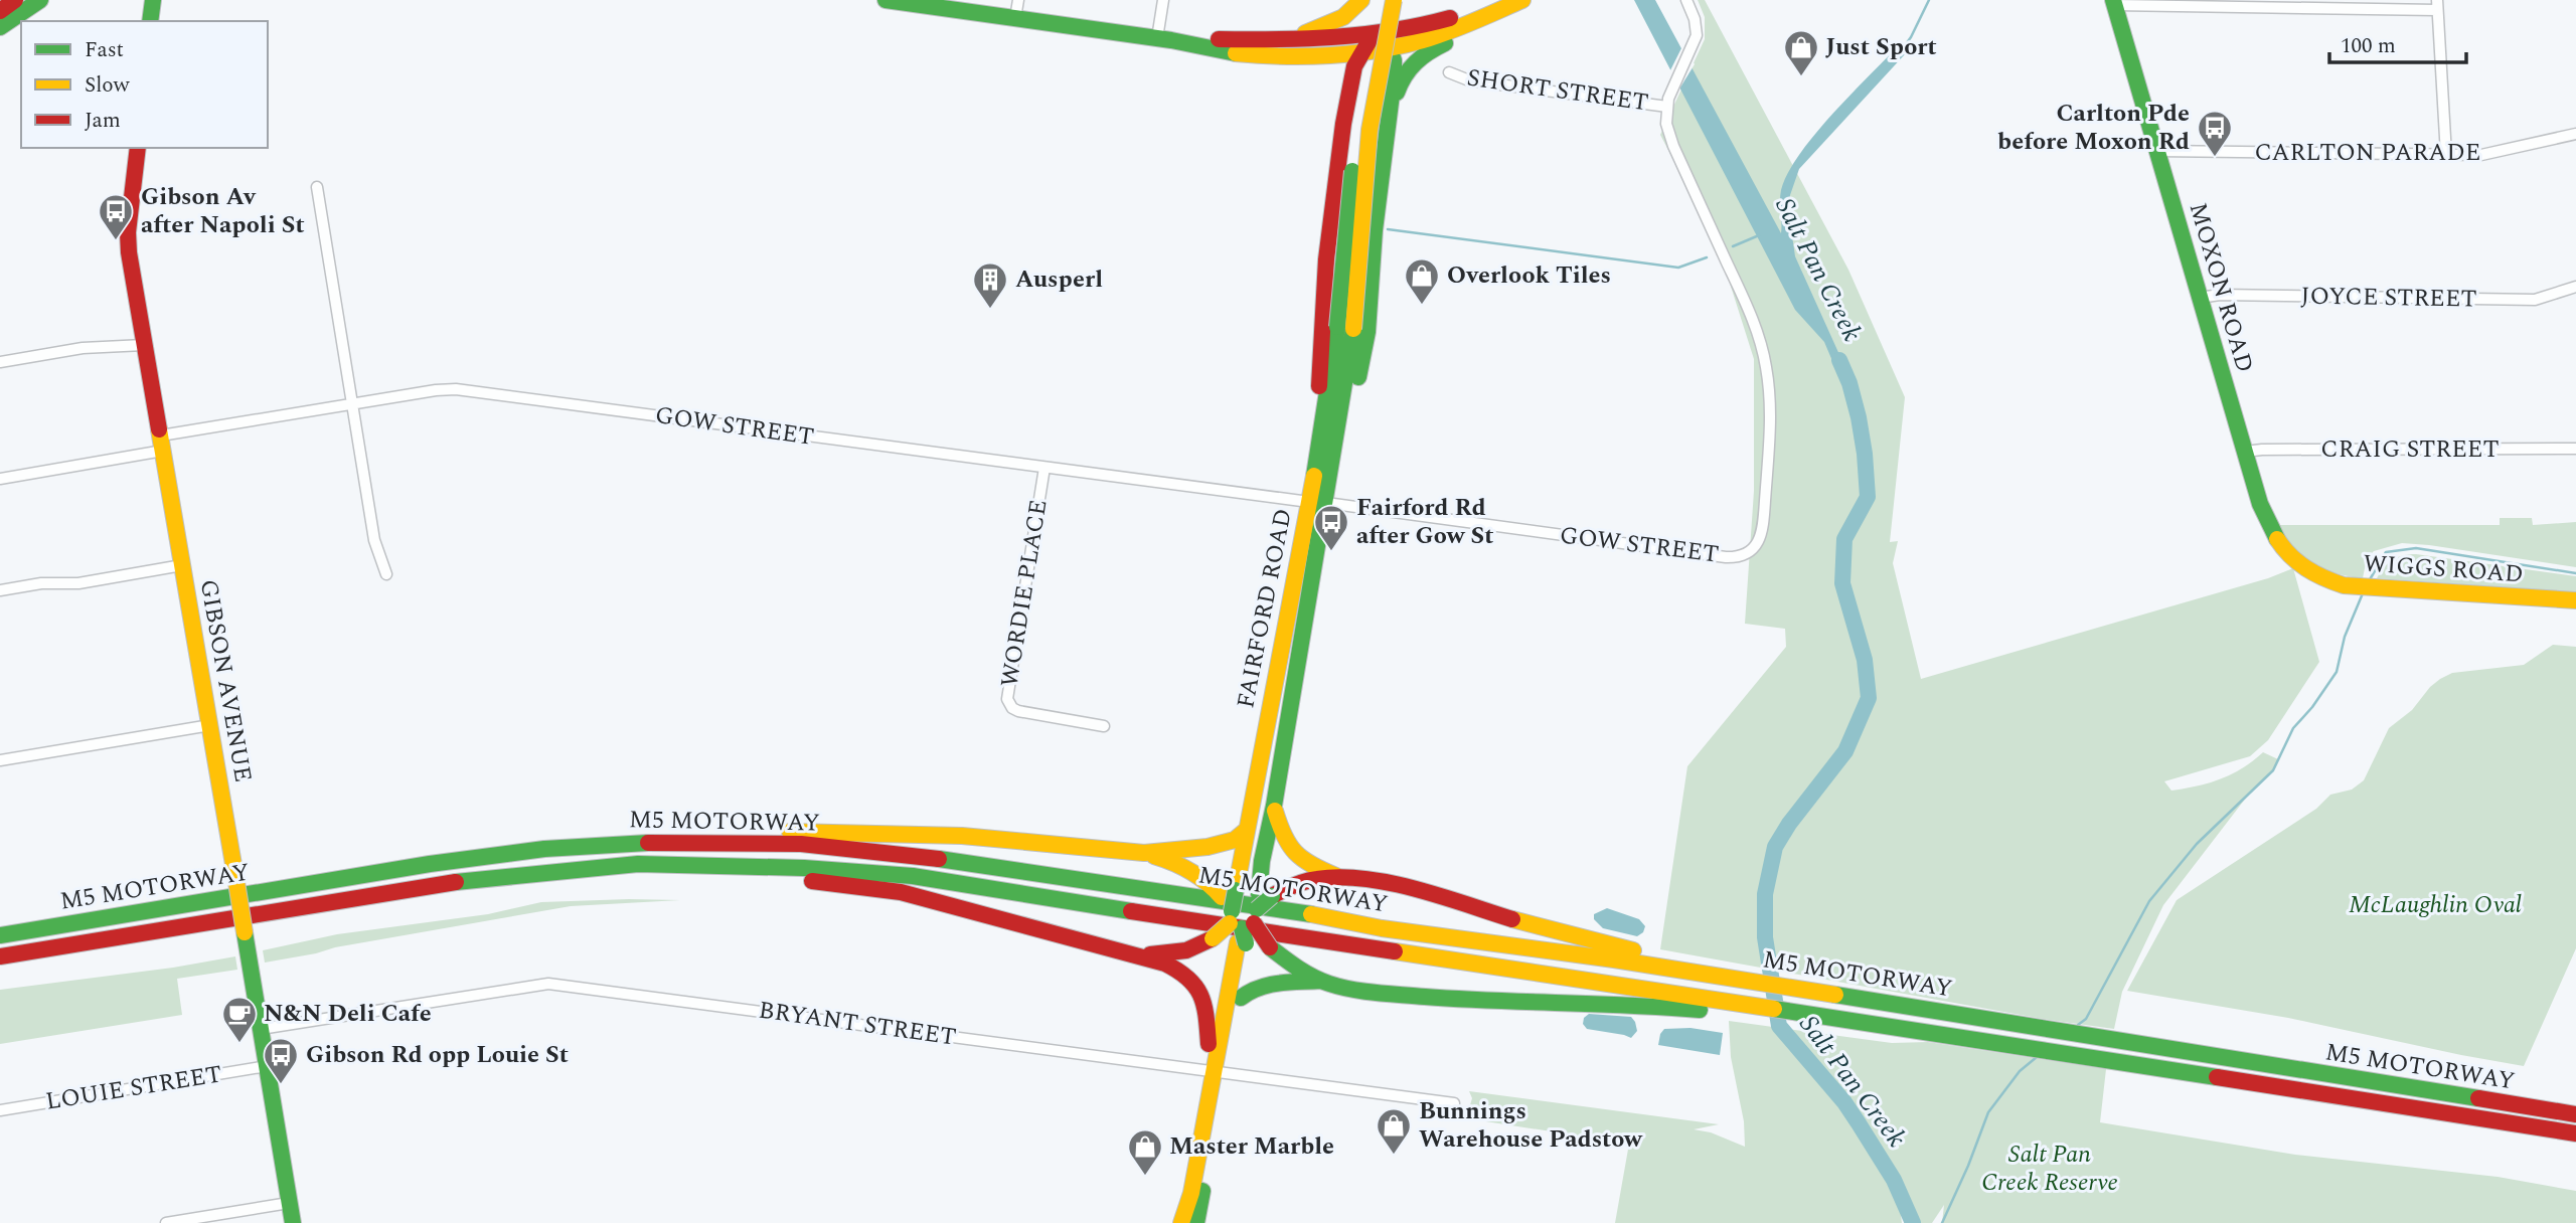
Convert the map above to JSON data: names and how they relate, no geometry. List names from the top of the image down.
{
  "streets": {
    "main road": [
      "MOXON ROAD",
      "WIGGS ROAD",
      "FAIRFORD ROAD",
      "GIBSON AVENUE",
      "M5 MOTORWAY"
    ],
    "street": [
      "SHORT STREET",
      "CARLTON PARADE",
      "JOYCE STREET",
      "GOW STREET",
      "CRAIG STREET",
      "WORDIE PLACE",
      "BRYANT STREET",
      "LOUIE STREET"
    ]
  },
  "crossings": [
    ["SHORT STREET", "GOW STREET"],
    ["CARLTON PARADE", "MOXON ROAD"],
    ["MOXON ROAD", "JOYCE STREET"],
    ["MOXON ROAD", "CRAIG STREET"],
    ["MOXON ROAD", "WIGGS ROAD"],
    ["GOW STREET", "WORDIE PLACE"],
    ["GOW STREET", "FAIRFORD ROAD"],
    ["GOW STREET", "GIBSON AVENUE"],
    ["GIBSON AVENUE", "BRYANT STREET"],
    ["GIBSON AVENUE", "LOUIE STREET"]
  ],
  "water": ["Salt Pan Creek"],
  "parks": ["McLaughlin Oval", "Salt Pan Creek Reserve"],
  "places": {
    "shop": [
      "Just Sport",
      "Overlook Tiles",
      "Bunnings Warehouse Padstow",
      "Master Marble"
    ],
    "bus stop": [
      "Carlton Pde before Moxon Rd",
      "Gibson Av after Napoli St",
      "Fairford Rd after Gow St",
      "Gibson Rd opp Louie St"
    ],
    "building": ["Ausperl"],
    "cafe": ["N&N Deli Cafe"]
  },
  "legend": ["Fast", "Slow", "Jam"],
  "scale_bar": "100 m"
}
